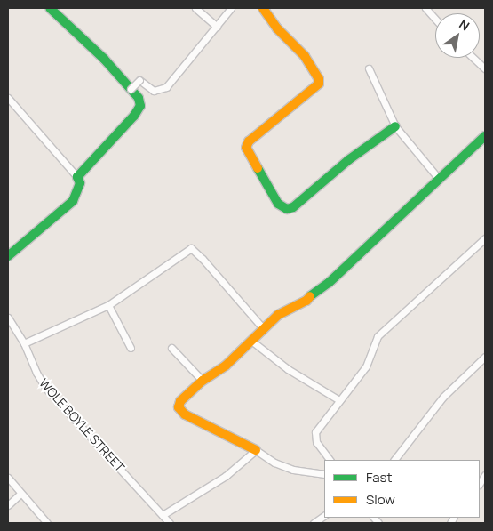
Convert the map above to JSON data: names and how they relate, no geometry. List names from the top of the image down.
{
  "streets": {
    "street": ["WOLE BOYLE STREET"]
  },
  "legend": ["Fast", "Slow"],
  "north": "top right"
}
